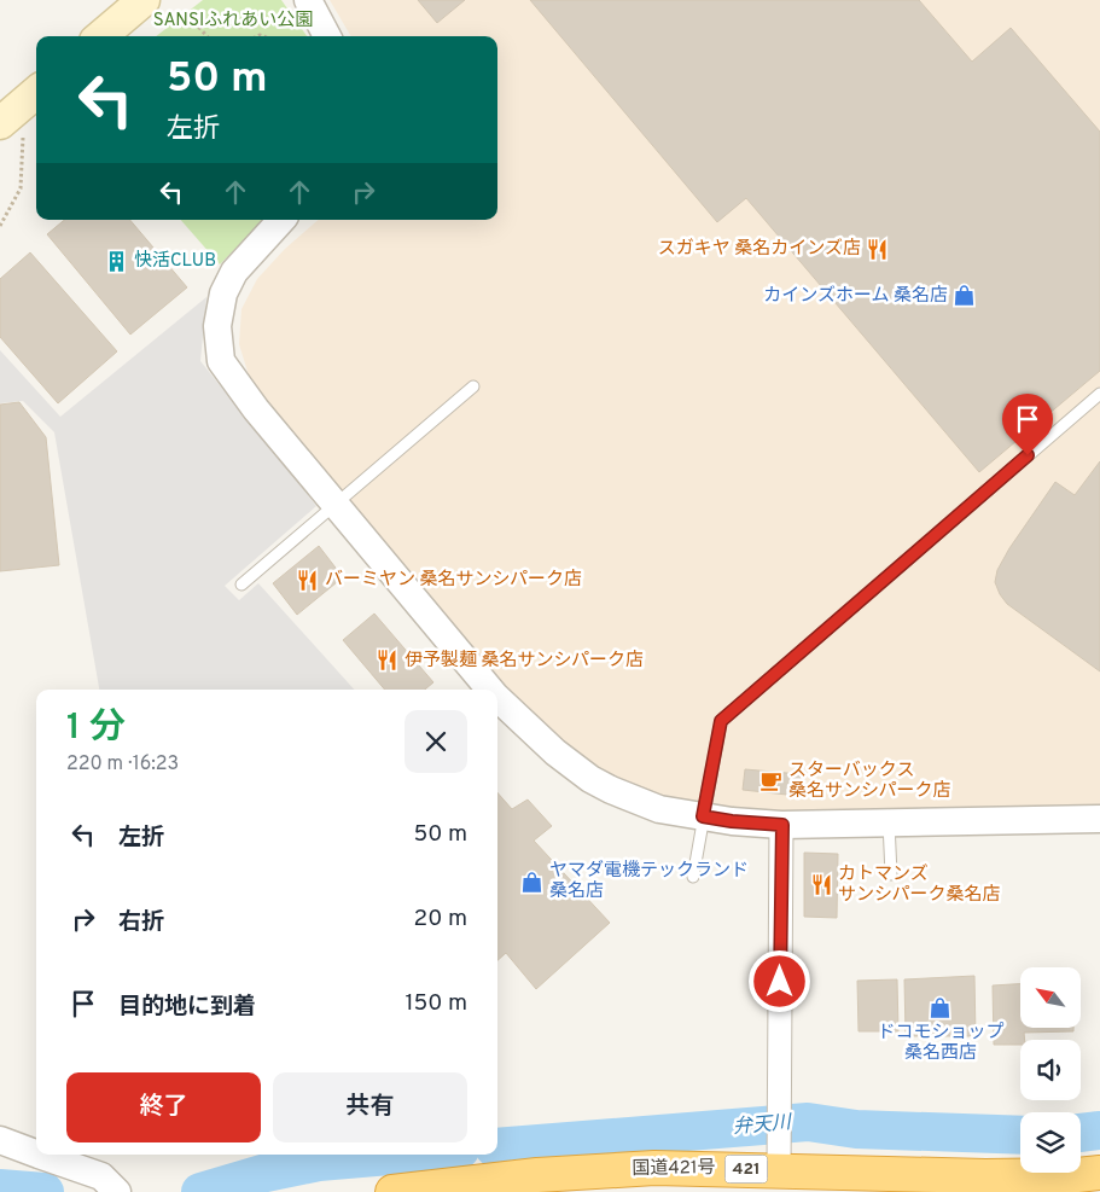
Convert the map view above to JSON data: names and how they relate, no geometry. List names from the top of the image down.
{
  "streets": {
    "highway": ["国道421号", "421"]
  },
  "water": ["弁天川"],
  "parks": ["SANSIふれあい公園"],
  "places": {
    "restaurant": [
      "スガキヤ 桑名カインズ店",
      "バーミヤン 桑名サンシパーク店",
      "伊予製麺 桑名サンシパーク店",
      "カトマンズ サンシパーク桑名店"
    ],
    "building": ["快活CLUB"],
    "shop": ["カインズホーム 桑名店", "ヤマダ電機テックランド 桑名店", "ドコモショップ 桑名西店"],
    "cafe": ["スターバックス 桑名サンシパーク店"]
  },
  "north": "top left",
  "page": {
    "turn": ["50 m", "左折"],
    "heading": ["1 分", "220 m · 16:23"],
    "list": [
      {
        "name": "左折",
        "value": "50 m"
      },
      {
        "name": "右折",
        "value": "20 m"
      },
      {
        "name": "目的地に到着",
        "value": "150 m"
      }
    ],
    "buttons": ["終了", "共有"]
  }
}
